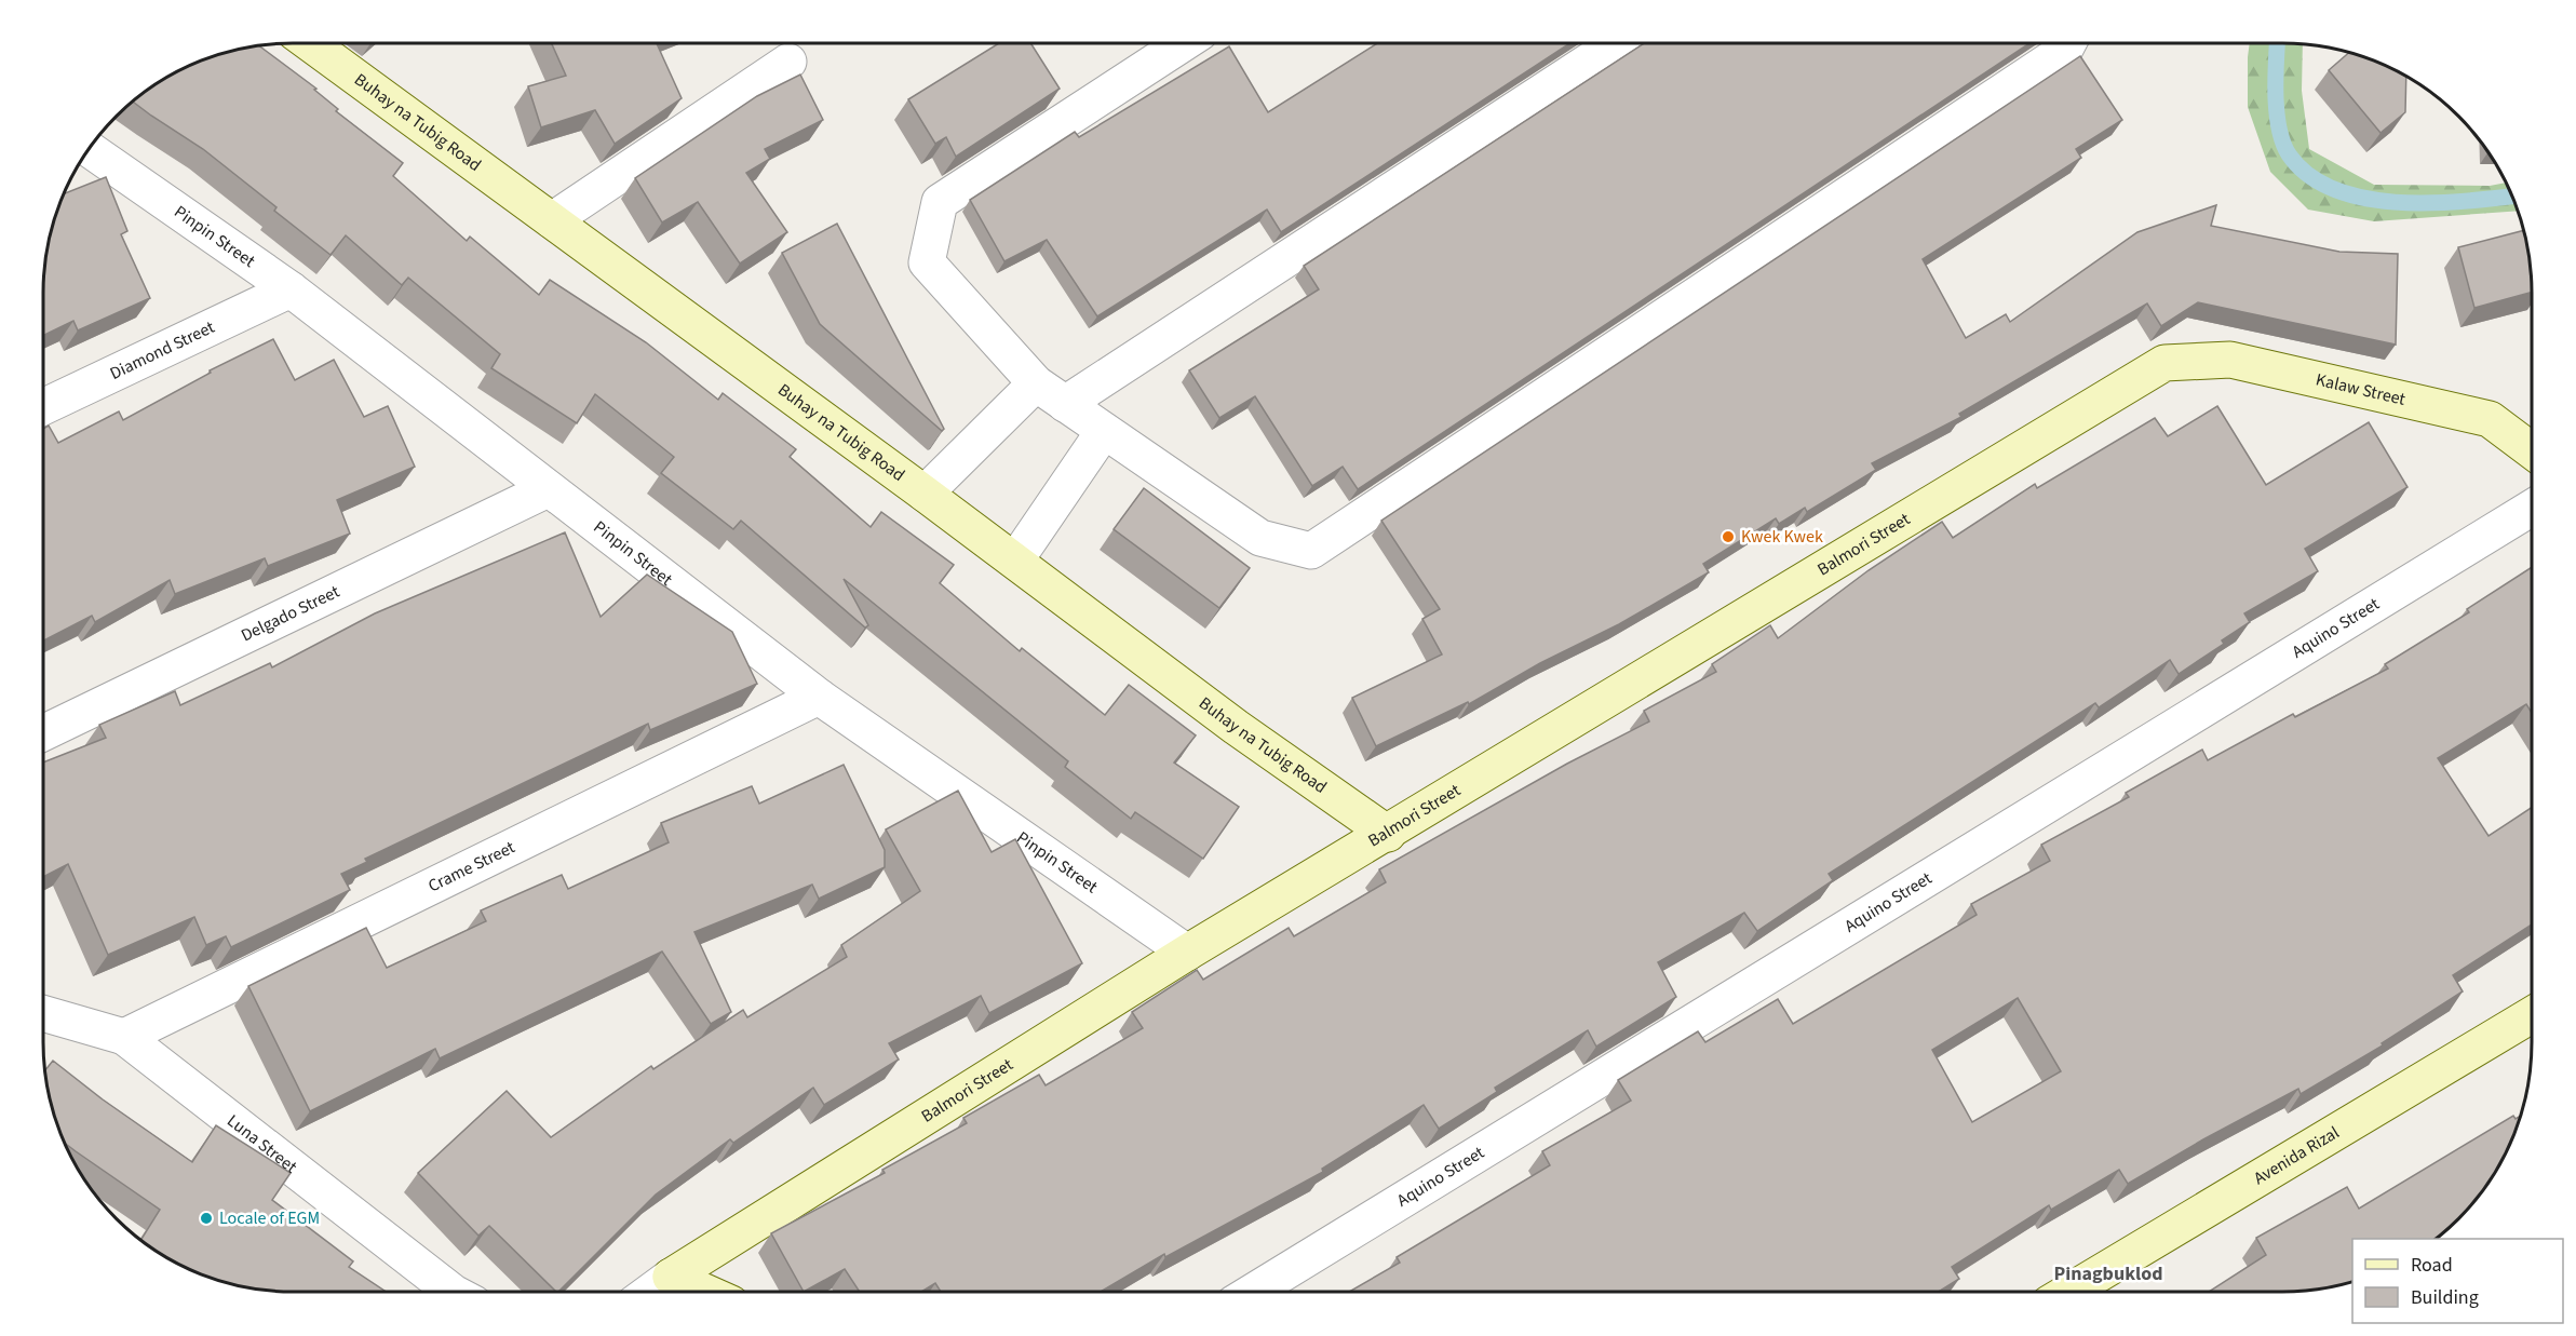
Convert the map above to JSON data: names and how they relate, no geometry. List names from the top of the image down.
{
  "streets": {
    "main road": [
      "Buhay na Tubig Road",
      "Kalaw Street",
      "Balmori Street",
      "Avenida Rizal"
    ],
    "street": [
      "Pinpin Street",
      "Diamond Street",
      "Delgado Street",
      "Aquino Street",
      "Crame Street",
      "Luna Street"
    ]
  },
  "crossings": [
    ["Buhay na Tubig Road", "Balmori Street"],
    ["Pinpin Street", "Diamond Street"],
    ["Pinpin Street", "Balmori Street"],
    ["Pinpin Street", "Delgado Street"],
    ["Pinpin Street", "Crame Street"],
    ["Kalaw Street", "Balmori Street"],
    ["Crame Street", "Luna Street"]
  ],
  "districts": ["Pinagbuklod"],
  "places": ["Kwek Kwek", "Locale of EGM"],
  "legend": ["Road", "Building"]
}
